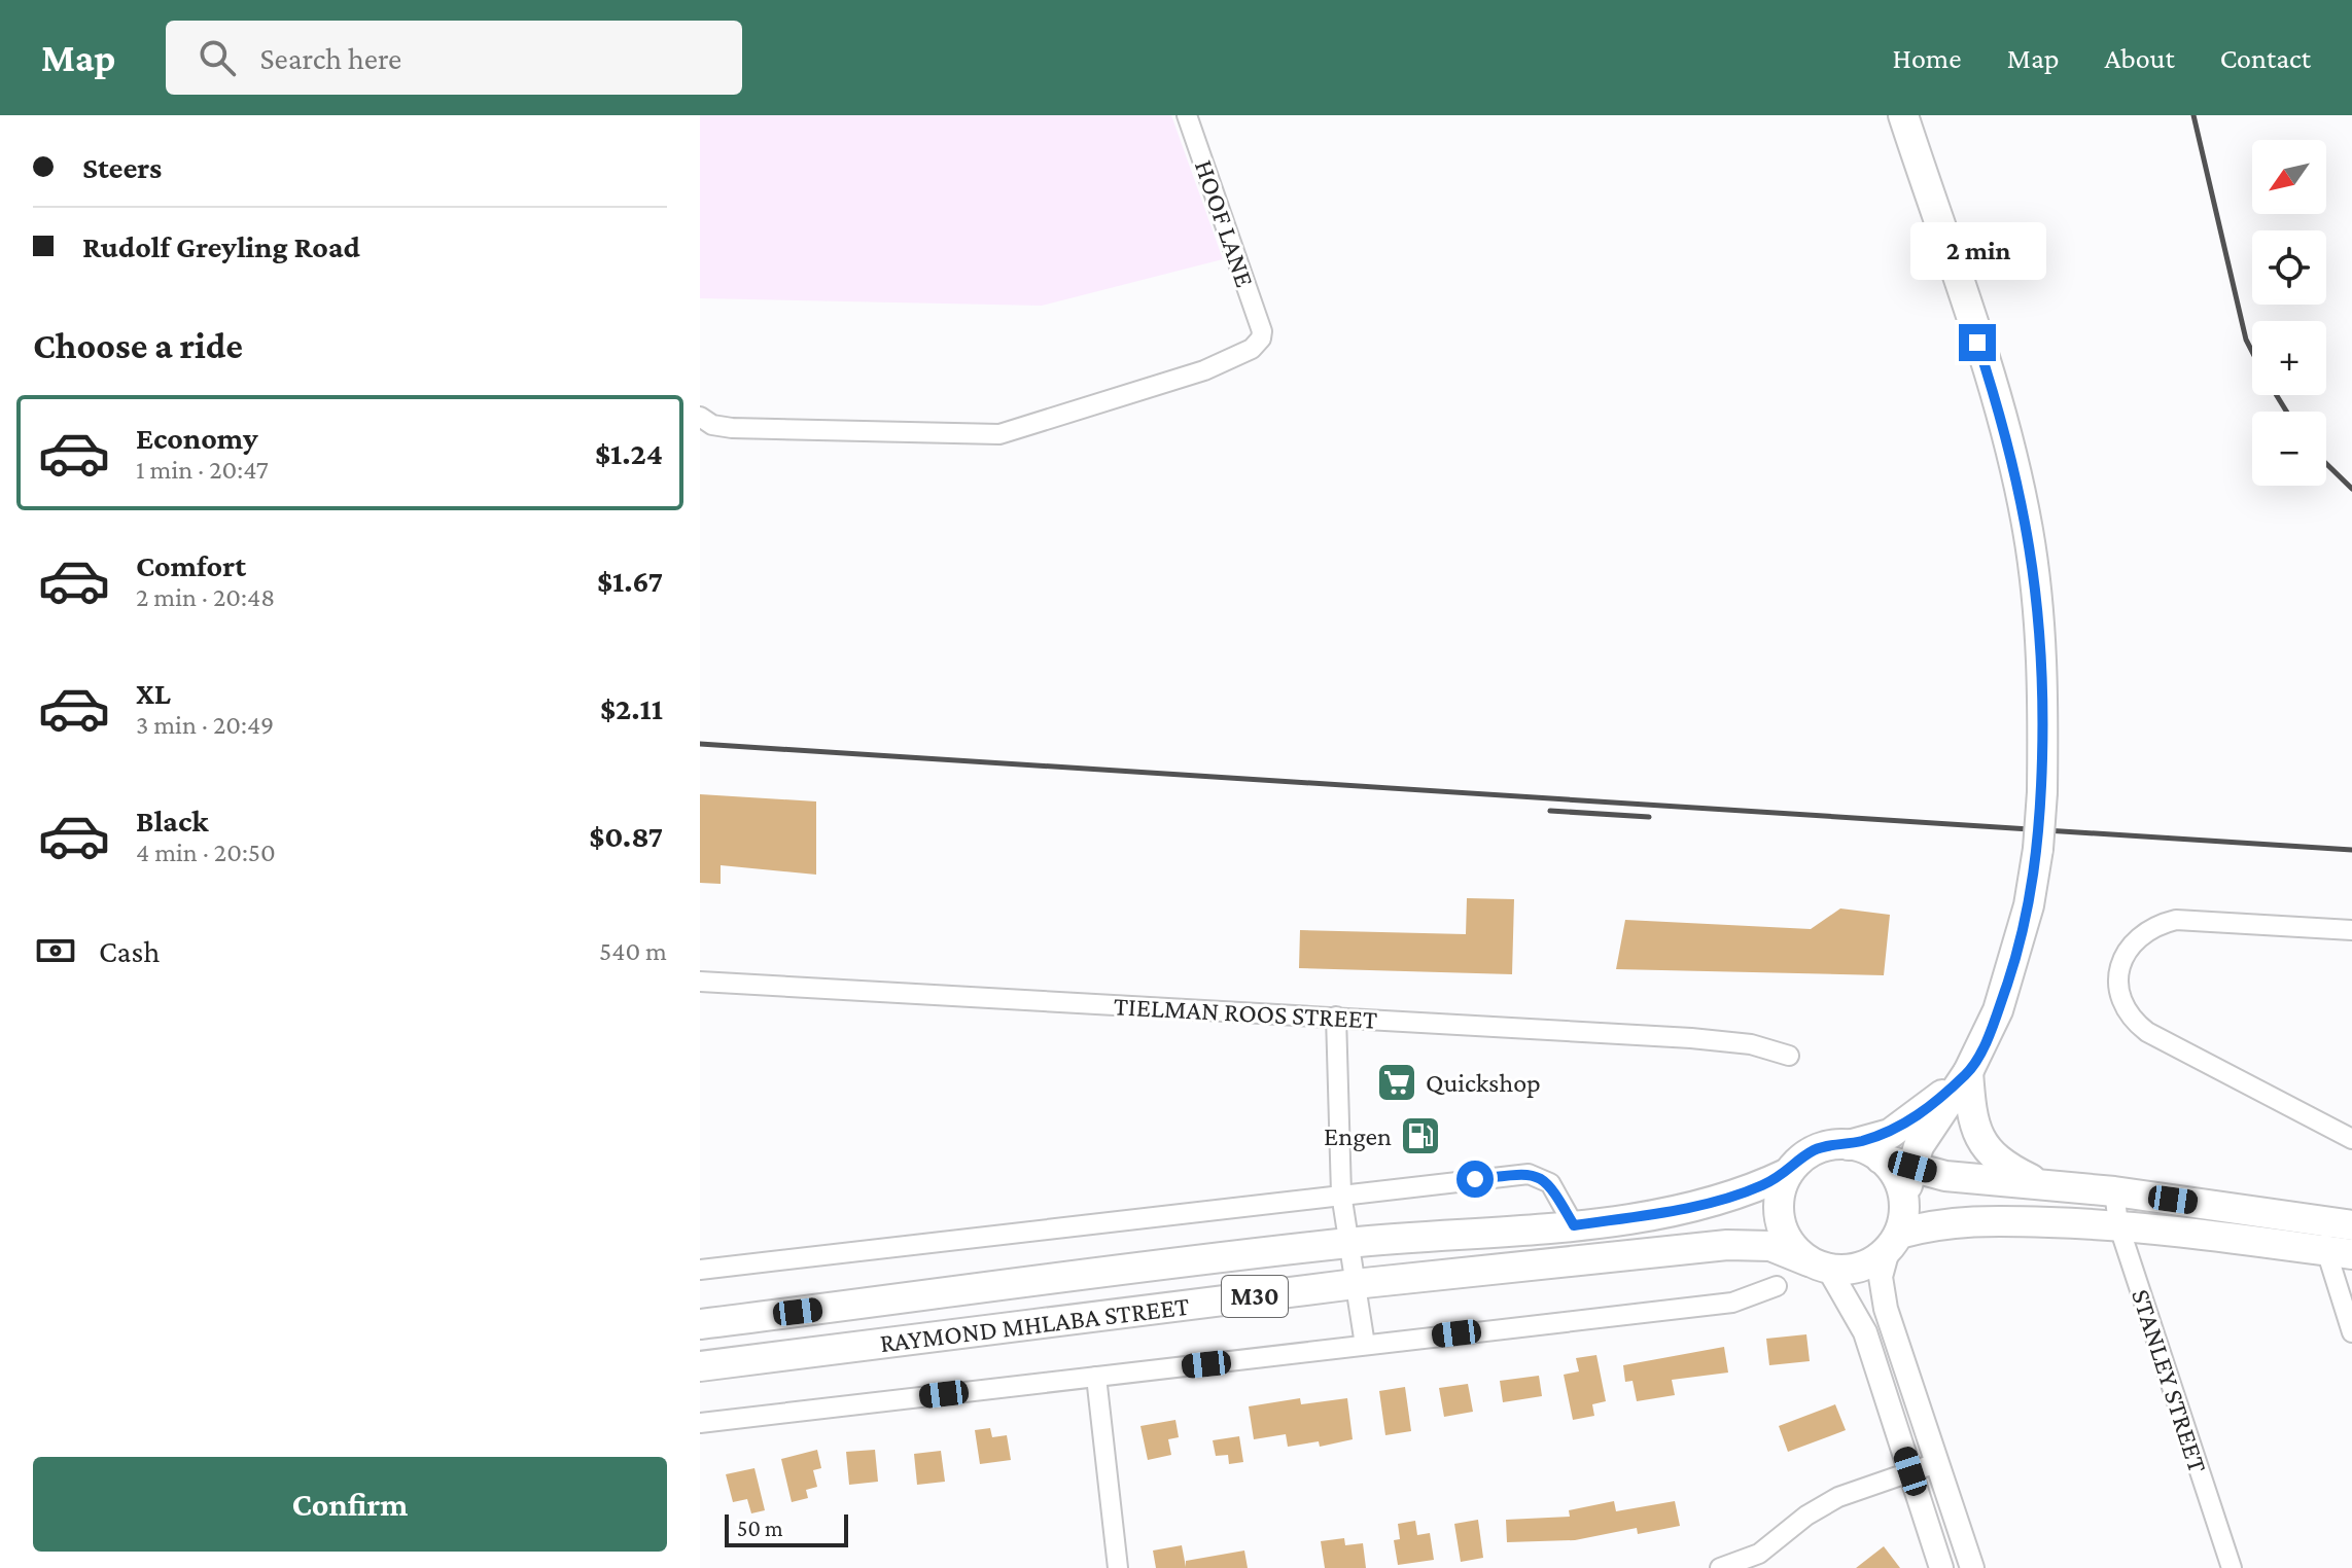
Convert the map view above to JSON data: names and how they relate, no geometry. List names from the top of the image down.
{
  "streets": {
    "main road": ["M30", "RAYMOND MHLABA STREET"],
    "street": ["HOOF LANE", "TIELMAN ROOS STREET", "STANLEY STREET"]
  },
  "crossings": [
    ["RAYMOND MHLABA STREET", "STANLEY STREET"]
  ],
  "places": {
    "supermarket": ["Quickshop"],
    "fuel station": ["Engen"]
  },
  "scale_bar": "50 m",
  "north": "bottom left",
  "page": {
    "header": "Map",
    "search": "Search here",
    "nav": [
      "Home",
      "Map",
      "About",
      "Contact"
    ],
    "banner": ["Steers", "Rudolf Greyling Road"],
    "map_buttons": ["+", "−"],
    "bubble": "2 min",
    "heading": "Choose a ride",
    "list": [
      {
        "name": "Economy",
        "note": "1 min · 20:47",
        "value": "$1.24"
      },
      {
        "name": "Comfort",
        "note": "2 min · 20:48",
        "value": "$1.67"
      },
      {
        "name": "XL",
        "note": "3 min · 20:49",
        "value": "$2.11"
      },
      {
        "name": "Black",
        "note": "4 min · 20:50",
        "value": "$0.87"
      }
    ],
    "pay": ["Cash", "540 m"],
    "buttons": "Confirm",
    "scale": "50 m"
  }
}
